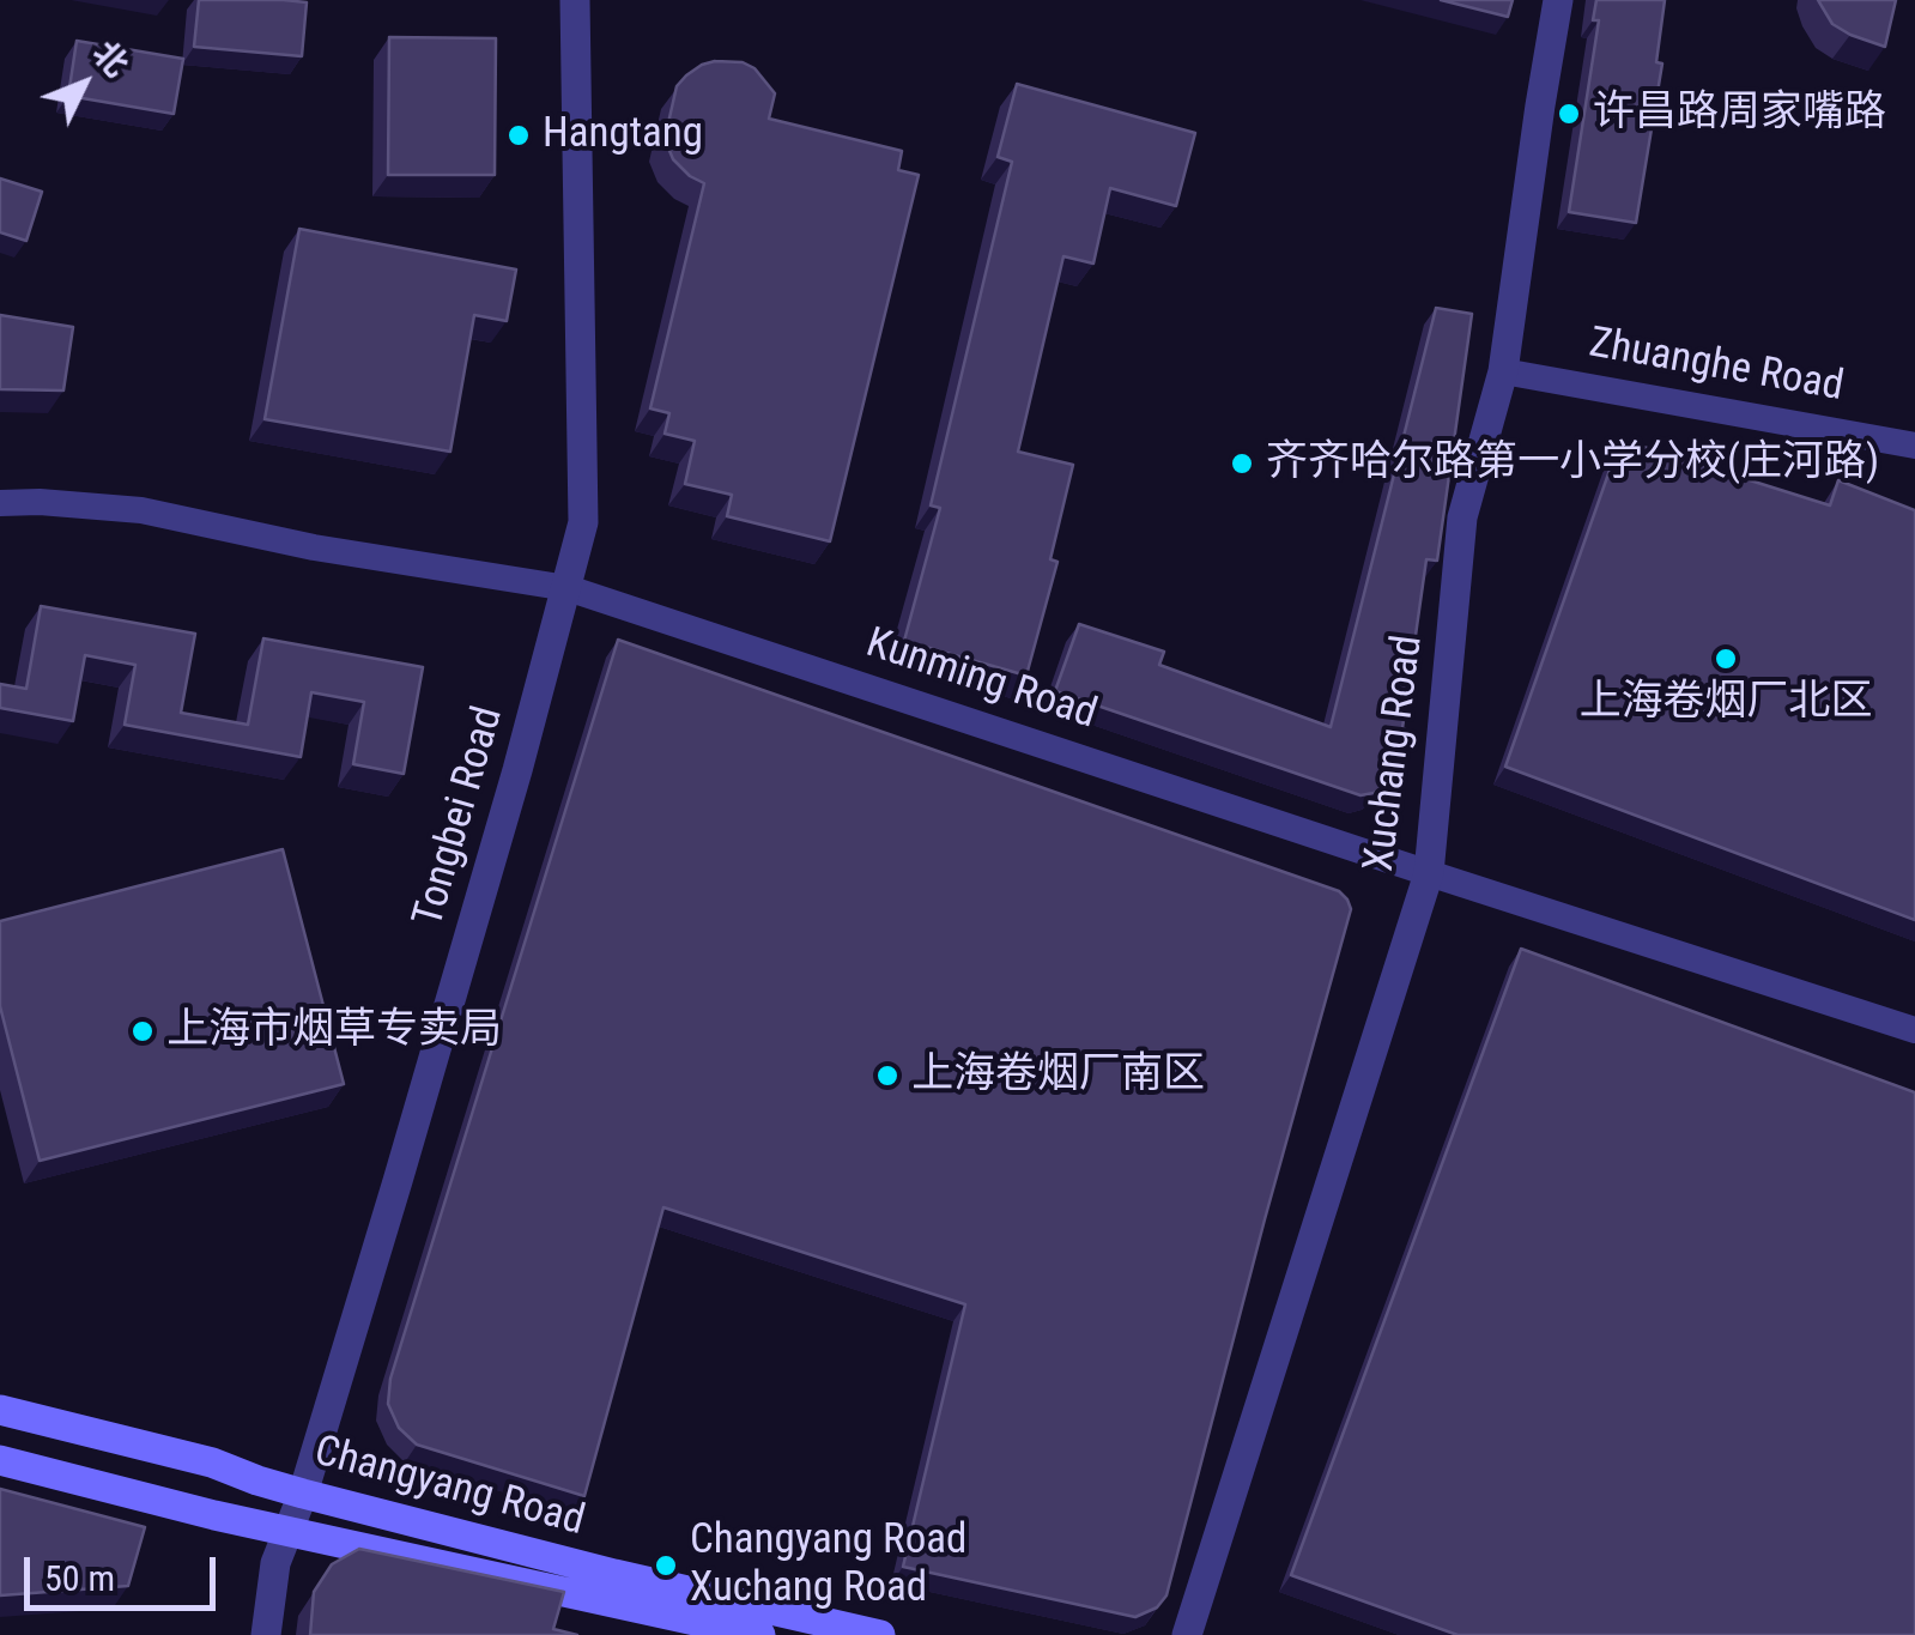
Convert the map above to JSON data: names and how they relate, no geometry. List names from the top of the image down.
{
  "streets": {
    "main road": ["Changyang Road"],
    "street": [
      "Zhuanghe Road",
      "Kunming Road",
      "Xuchang Road",
      "Tongbei Road"
    ]
  },
  "crossings": [
    ["Zhuanghe Road", "Xuchang Road"],
    ["Kunming Road", "Xuchang Road"],
    ["Kunming Road", "Tongbei Road"],
    ["Tongbei Road", "Changyang Road"]
  ],
  "places": [
    "许昌路周家嘴路",
    "Hangtang",
    "齐齐哈尔路第一小学分校(庄河路)",
    "上海卷烟厂北区",
    "上海市烟草专卖局",
    "上海卷烟厂南区",
    "Changyang Road Xuchang Road"
  ],
  "scale_bar": "50 m",
  "north": "top right"
}
